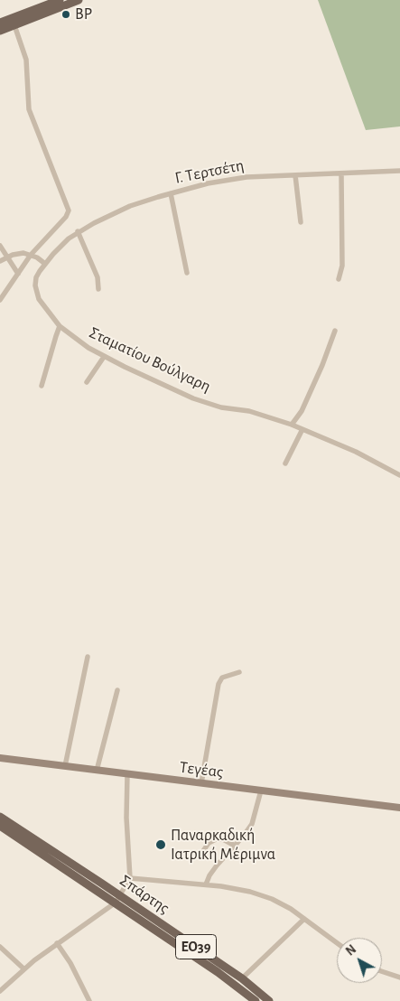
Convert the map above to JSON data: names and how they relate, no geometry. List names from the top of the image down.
{
  "streets": {
    "main road": ["Τεγέας", "Σπάρτης", "ΕΟ39"],
    "street": ["Γ. Τερτσέτη", "Σταματίου Βούλγαρη"]
  },
  "crossings": [
    ["Γ. Τερτσέτη", "Σταματίου Βούλγαρη"]
  ],
  "places": ["BP", "Παναρκαδική Ιατρική Μέριμνα"],
  "north": "top left"
}
